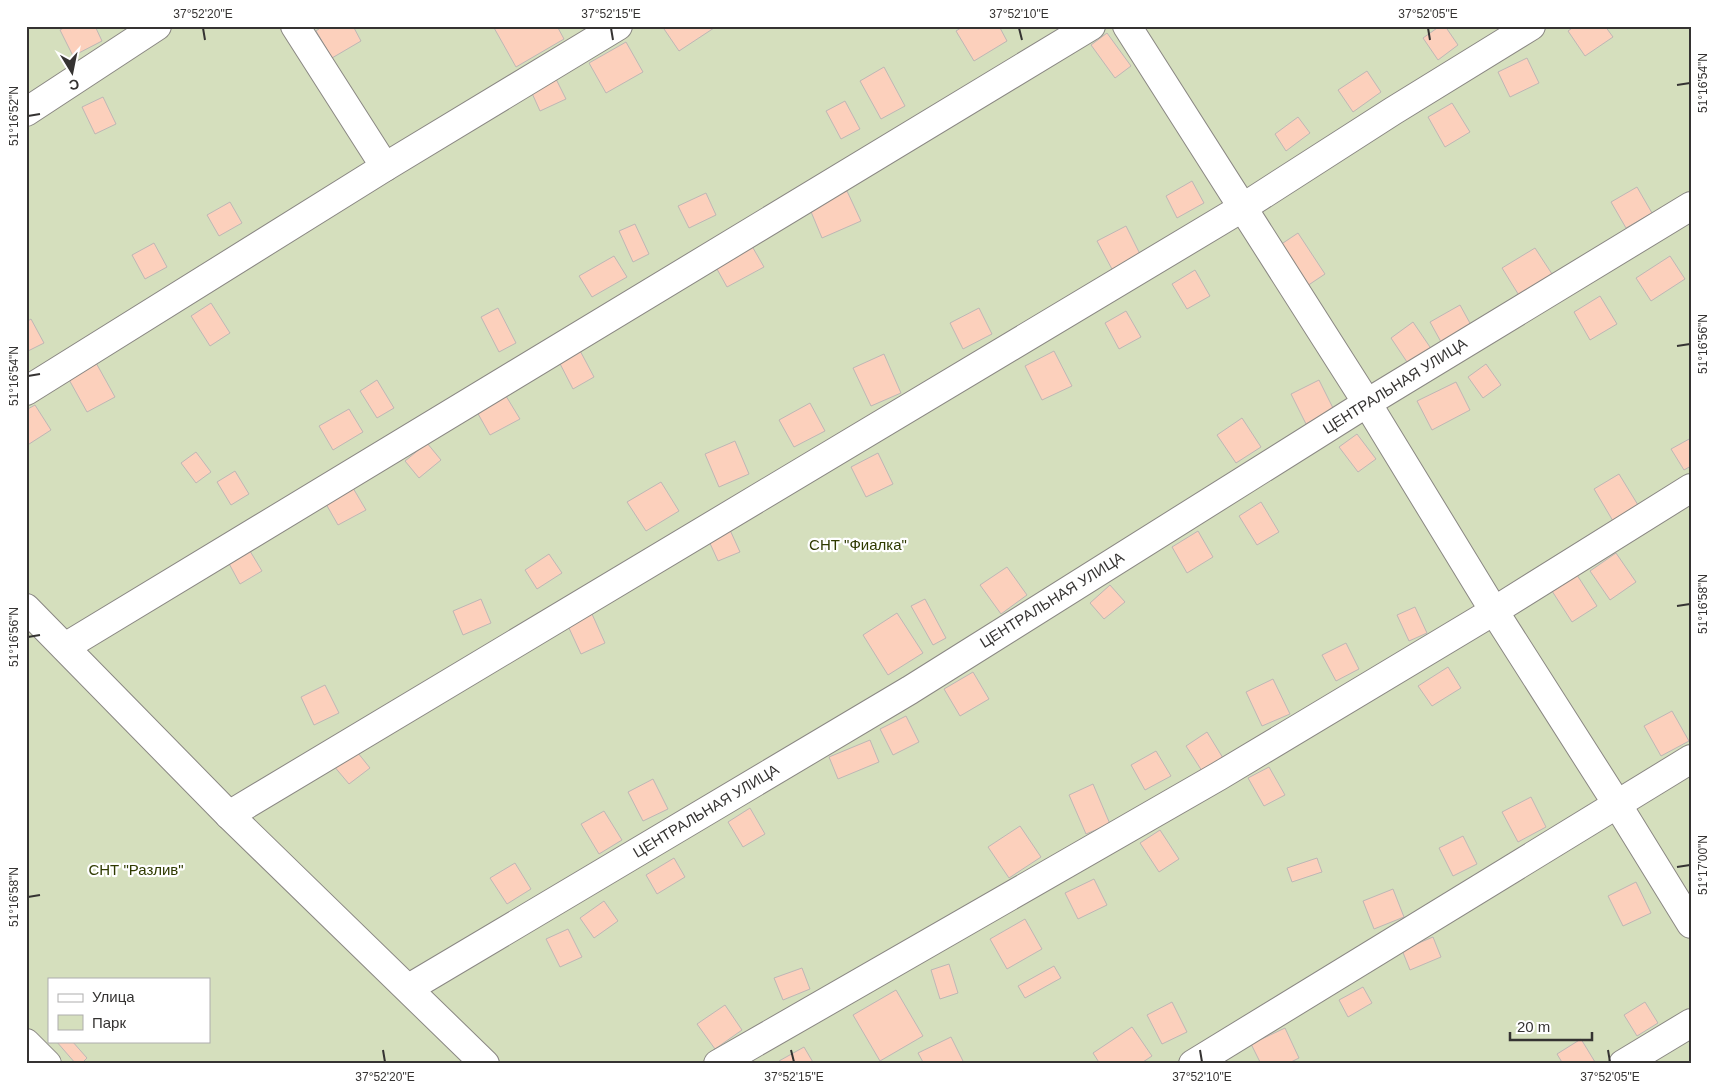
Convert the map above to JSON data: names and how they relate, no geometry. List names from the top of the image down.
{
  "streets": {
    "street": ["ЦЕНТРАЛЬНАЯ УЛИЦА"]
  },
  "parks": ["СНТ \"Фиалка\"", "СНТ \"Разлив\""],
  "legend": ["Улица", "Парк"],
  "scale_bar": "20 m",
  "north": "bottom",
  "coordinates": [
    "37°52'20\"E",
    "37°52'15\"E",
    "37°52'10\"E",
    "37°52'05\"E",
    "51°16'54\"N",
    "51°16'52\"N",
    "51°16'56\"N",
    "51°16'58\"N",
    "51°17'00\"N"
  ]
}
